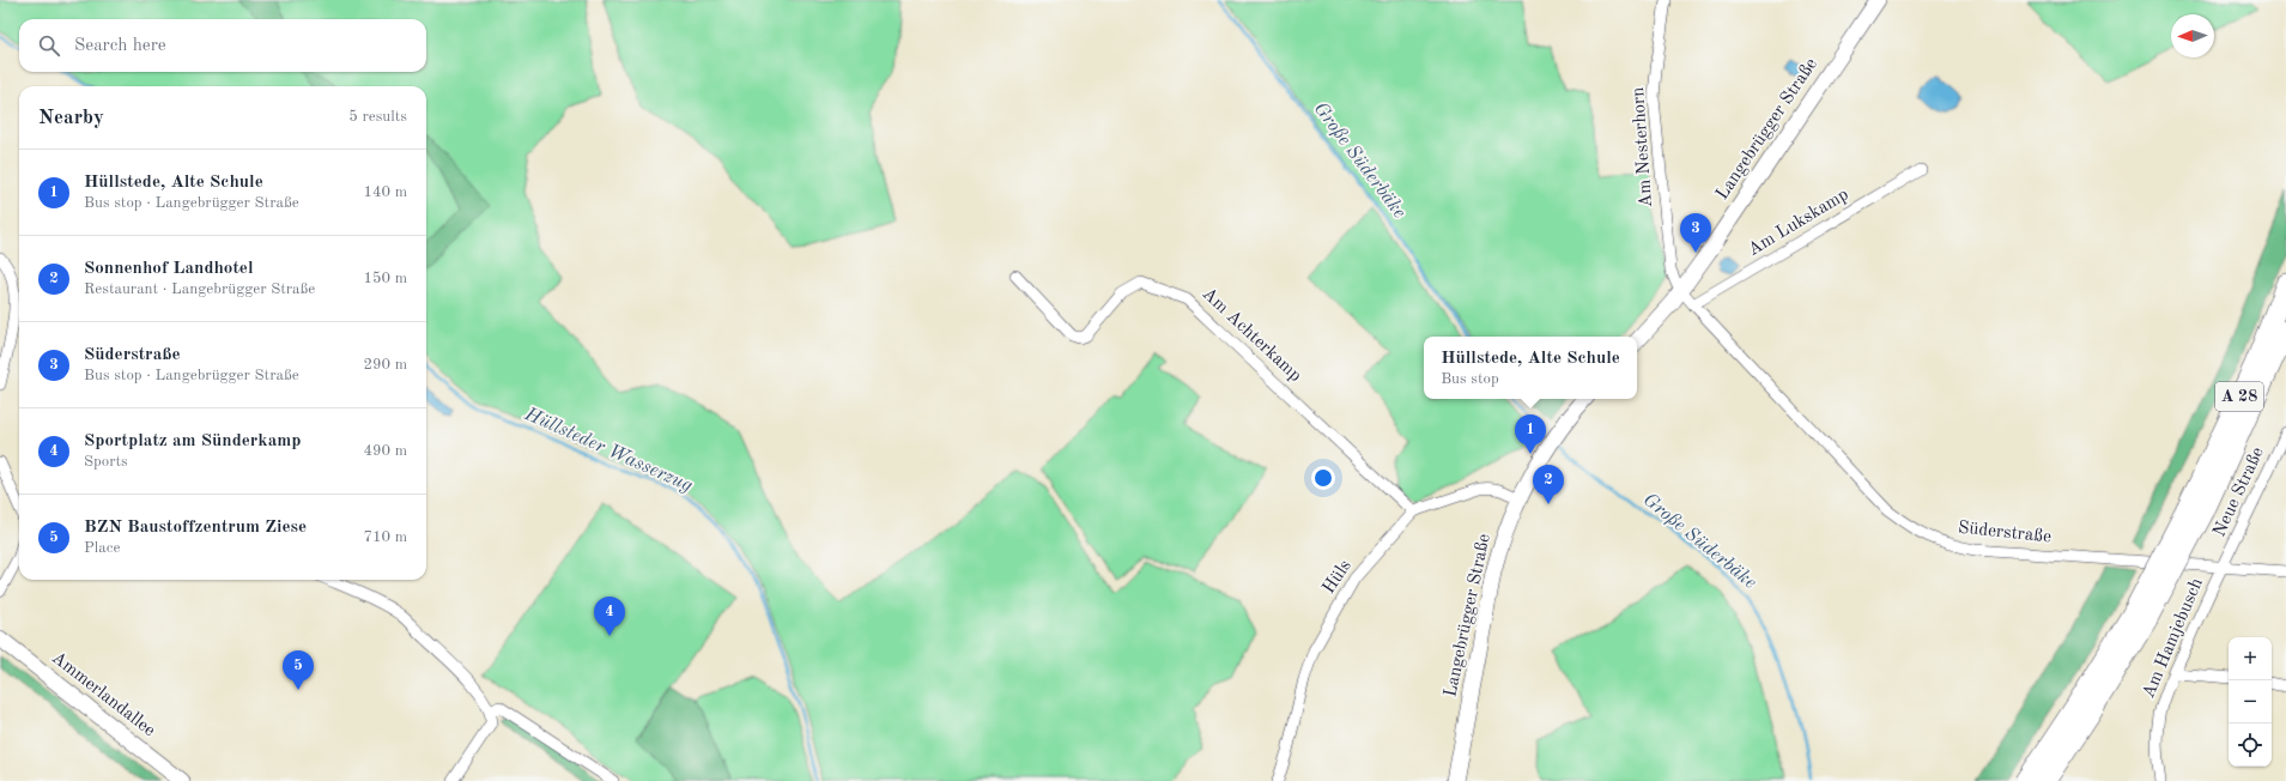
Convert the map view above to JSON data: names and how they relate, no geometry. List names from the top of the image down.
{
  "streets": {
    "highway": ["A 28"],
    "street": [
      "Langebrügger Straße",
      "Am Nesterhorn",
      "Am Lukskamp",
      "Am Achterkamp",
      "Neue Straße",
      "Süderstraße",
      "Hüls",
      "Am Hamjebusch",
      "Ammerlandallee"
    ]
  },
  "crossings": [
    ["Langebrügger Straße", "Am Nesterhorn"],
    ["Langebrügger Straße", "Süderstraße"],
    ["Am Nesterhorn", "Süderstraße"],
    ["Am Lukskamp", "Süderstraße"],
    ["Am Achterkamp", "Hüls"],
    ["Neue Straße", "Süderstraße"],
    ["Neue Straße", "Am Hamjebusch"],
    ["Süderstraße", "Am Hamjebusch"]
  ],
  "water": ["Große Süderbäke", "Hüllsteder Wasserzug"],
  "north": "left",
  "page": {
    "search": "Search here",
    "heading": ["Nearby", "5 results"],
    "list": [
      {
        "mark": "1",
        "name": "Hüllstede, Alte Schule",
        "note": "Bus stop · Langebrügger Straße",
        "value": "140 m"
      },
      {
        "mark": "2",
        "name": "Sonnenhof Landhotel",
        "note": "Restaurant · Langebrügger Straße",
        "value": "150 m"
      },
      {
        "mark": "3",
        "name": "Süderstraße",
        "note": "Bus stop · Langebrügger Straße",
        "value": "290 m"
      },
      {
        "mark": "4",
        "name": "Sportplatz am Sünderkamp",
        "note": "Sports",
        "value": "490 m"
      },
      {
        "mark": "5",
        "name": "BZN Baustoffzentrum Ziese",
        "note": "Place",
        "value": "710 m"
      }
    ],
    "pins": [
      "3",
      "1",
      "2",
      "4",
      "5"
    ],
    "popup": ["Hüllstede, Alte Schule", "Bus stop"],
    "map_buttons": ["+", "−"]
  }
}
